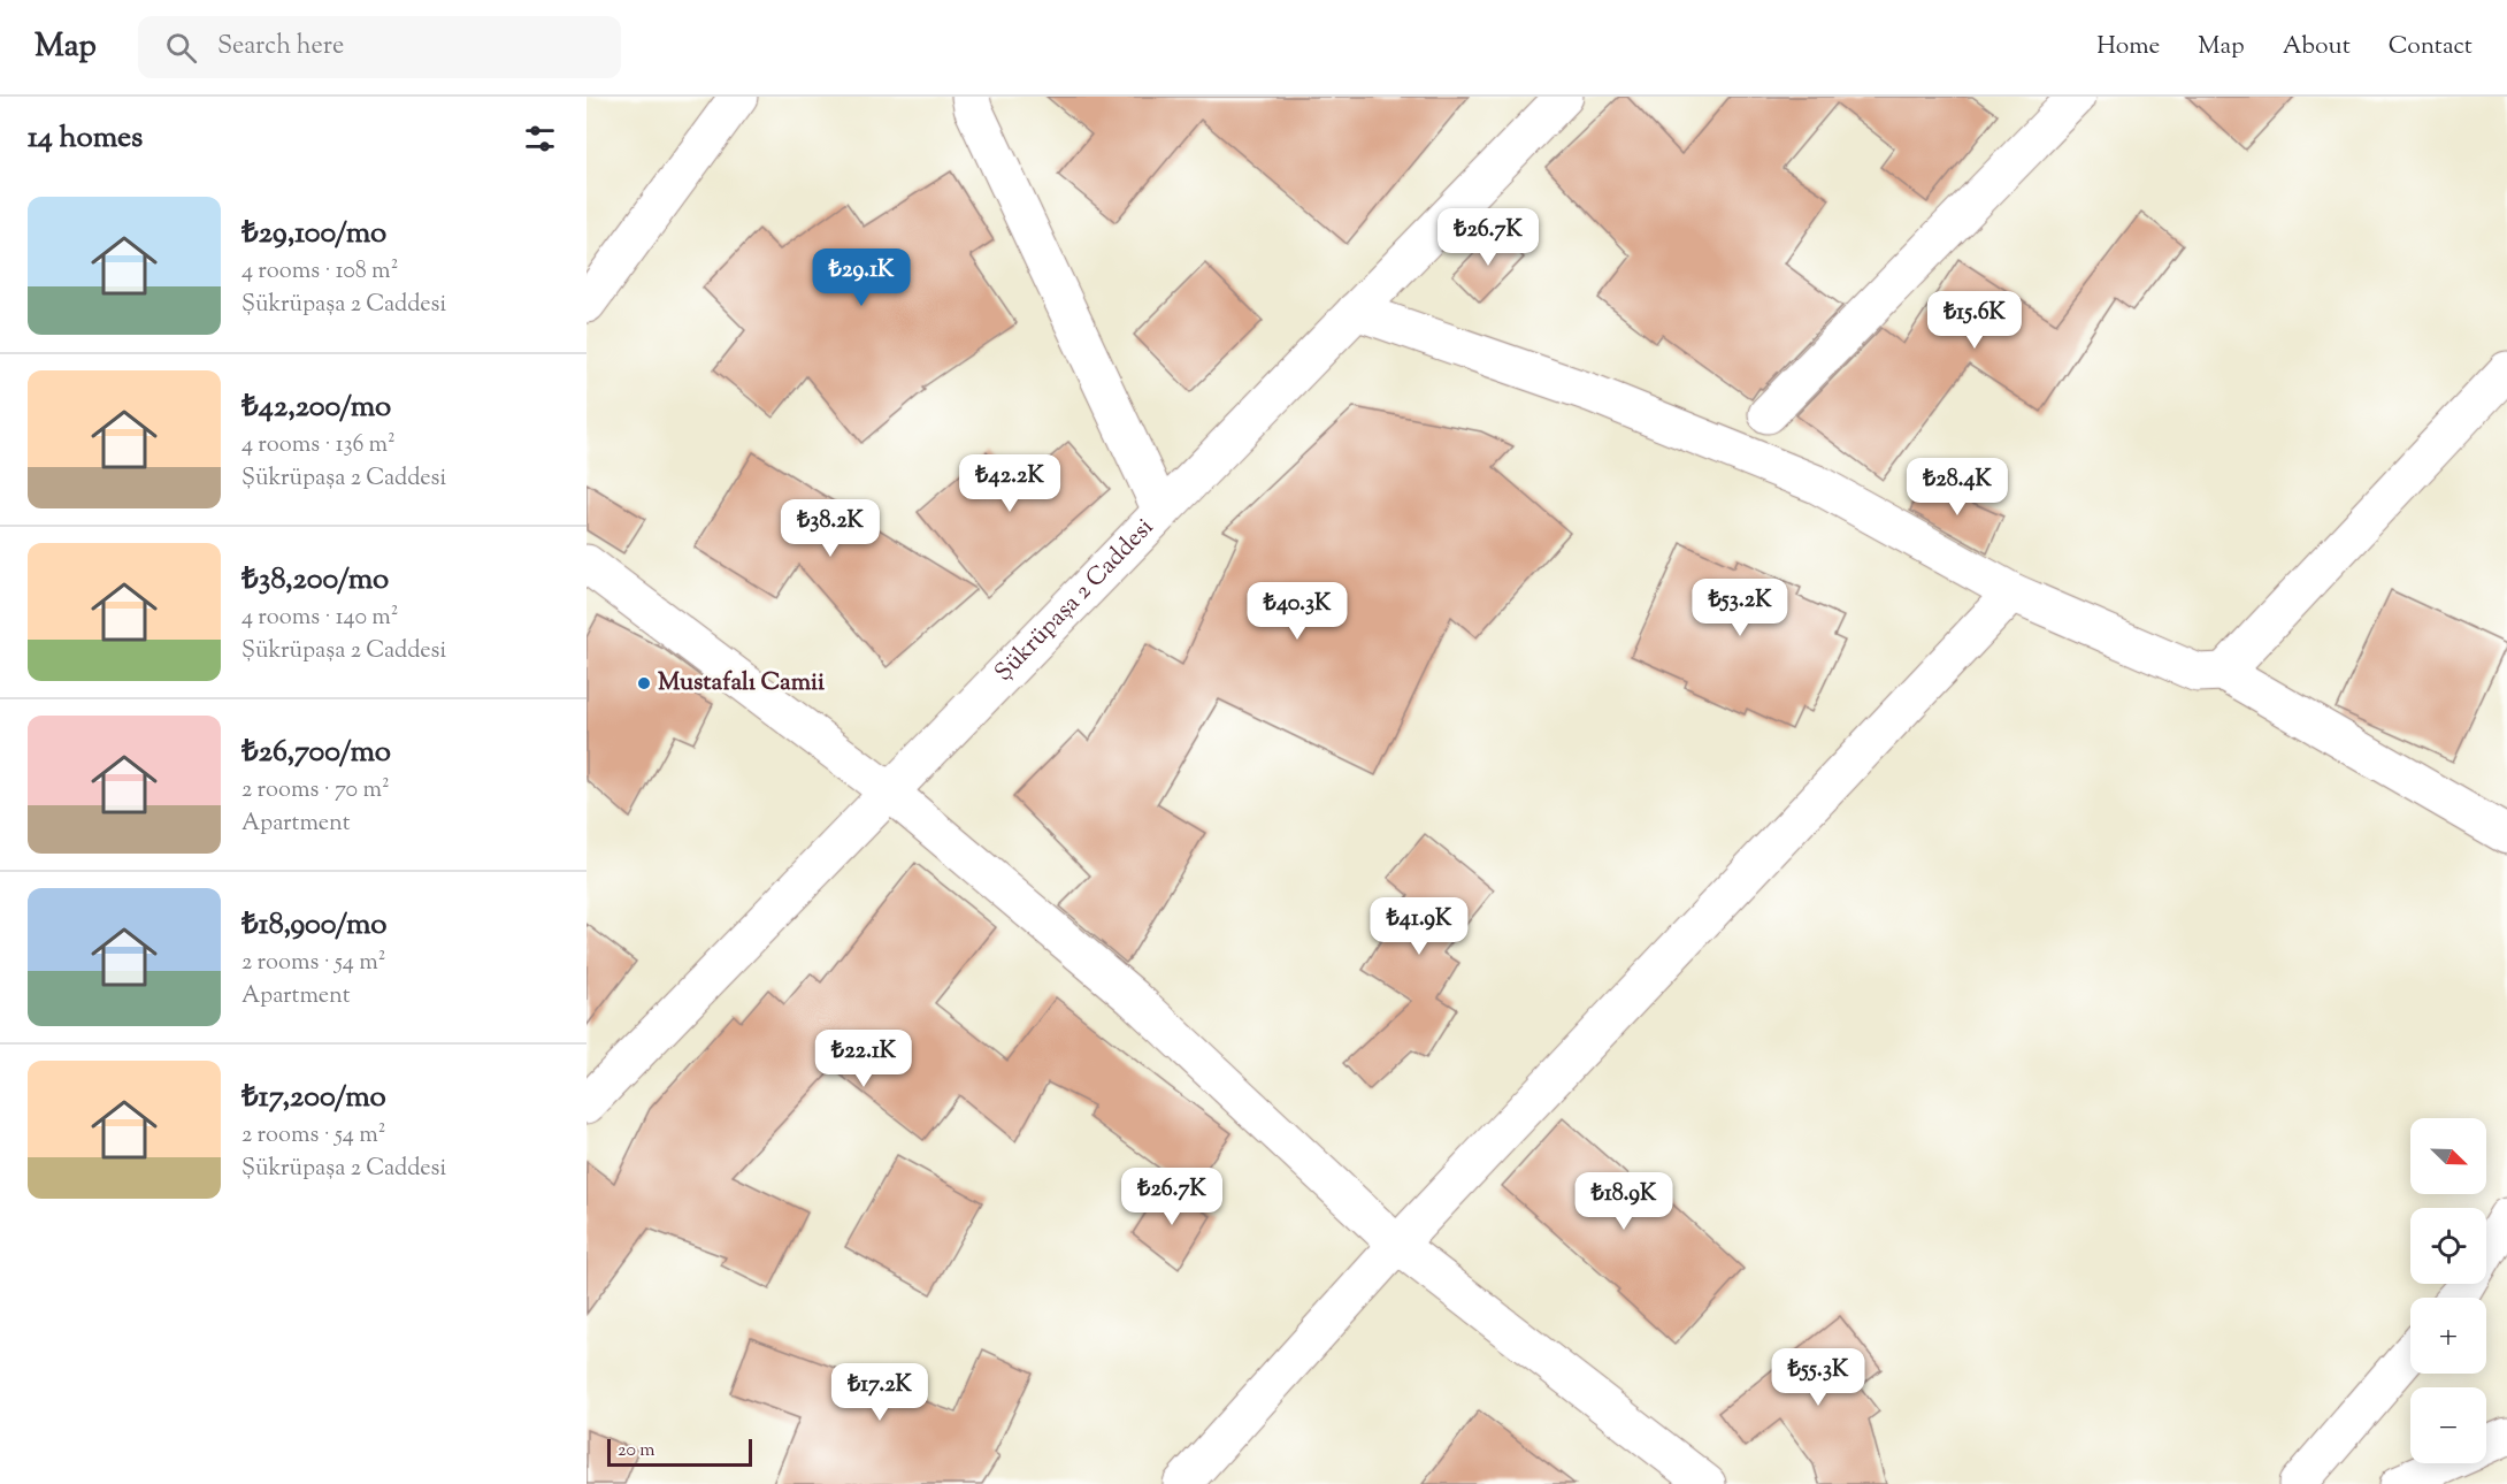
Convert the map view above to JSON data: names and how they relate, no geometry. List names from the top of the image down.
{
  "streets": {
    "street": ["Şükrüpaşa 2 Caddesi"]
  },
  "places": ["Mustafalı Camii"],
  "scale_bar": "20 m",
  "north": "bottom right",
  "page": {
    "header": "Map",
    "search": "Search here",
    "nav": [
      "Home",
      "Map",
      "About",
      "Contact"
    ],
    "heading": "14 homes",
    "list": [
      {
        "name": "₺29,100/mo",
        "note": "4 rooms · 108 m² · Şükrüpaşa 2 Caddesi"
      },
      {
        "name": "₺42,200/mo",
        "note": "4 rooms · 136 m² · Şükrüpaşa 2 Caddesi"
      },
      {
        "name": "₺38,200/mo",
        "note": "4 rooms · 140 m² · Şükrüpaşa 2 Caddesi"
      },
      {
        "name": "₺26,700/mo",
        "note": "2 rooms · 70 m² · Apartment"
      },
      {
        "name": "₺18,900/mo",
        "note": "2 rooms · 54 m² · Apartment"
      },
      {
        "name": "₺17,200/mo",
        "note": "2 rooms · 54 m² · Şükrüpaşa 2 Caddesi"
      }
    ],
    "price": [
      "₺26.7K",
      "₺29.1K",
      "₺15.6K",
      "₺42.2K",
      "₺28.4K",
      "₺38.2K",
      "₺53.2K",
      "₺40.3K",
      "₺41.9K",
      "₺22.1K",
      "₺26.7K",
      "₺18.9K",
      "₺55.3K",
      "₺17.2K"
    ],
    "map_buttons": ["+", "−"],
    "scale": "20 m"
  }
}
